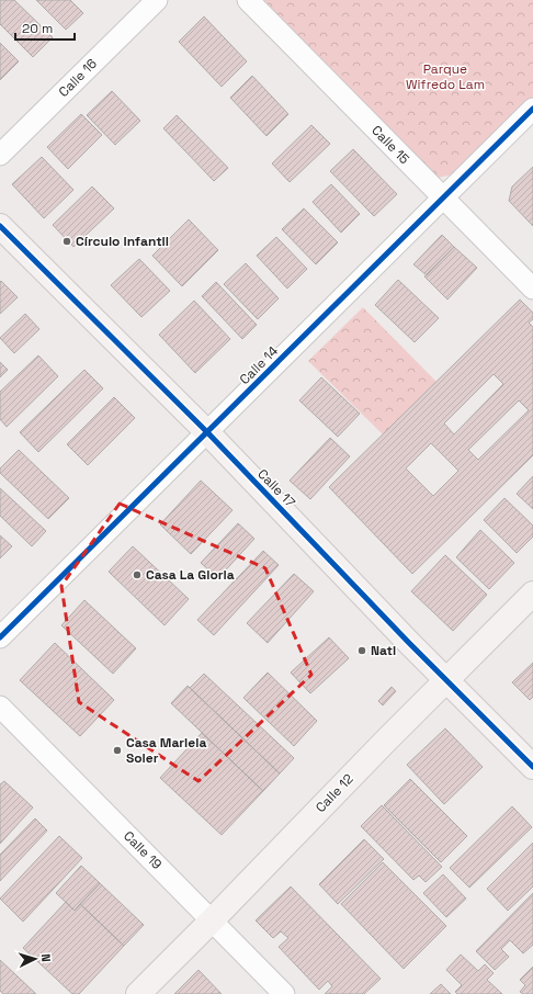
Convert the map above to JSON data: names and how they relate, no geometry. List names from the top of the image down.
{
  "streets": {
    "street": [
      "Calle 16",
      "Calle 15",
      "Calle 14",
      "Calle 17",
      "Calle 12",
      "Calle 19"
    ]
  },
  "crossings": [
    ["Calle 15", "Calle 14"],
    ["Calle 14", "Calle 17"],
    ["Calle 17", "Calle 12"],
    ["Calle 12", "Calle 19"]
  ],
  "parks": ["Parque Wifredo Lam"],
  "places": [
    "Círculo Infantil",
    "Casa La Gloria",
    "Nati",
    "Casa Mariela Soler"
  ],
  "scale_bar": "20 m",
  "north": "right"
}
